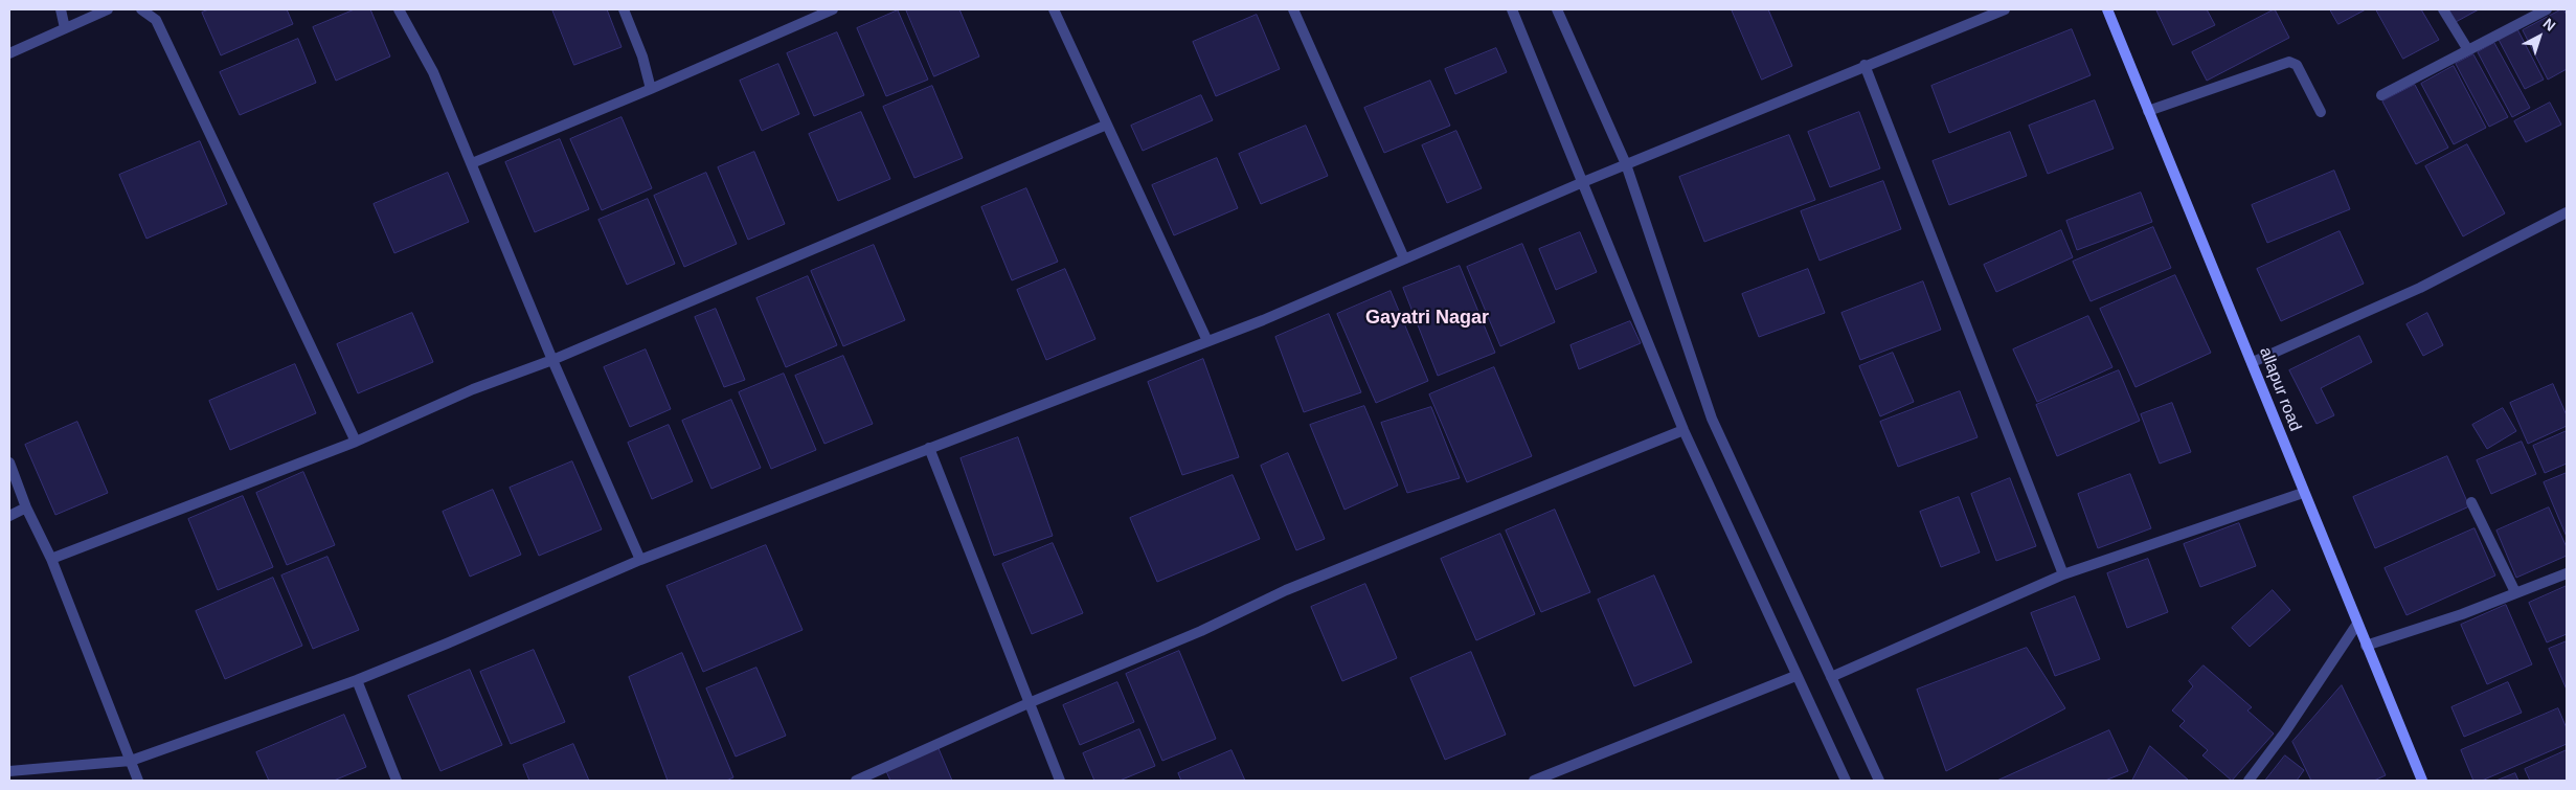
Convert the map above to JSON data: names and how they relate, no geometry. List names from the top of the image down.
{
  "streets": {
    "main road": ["allapur road"]
  },
  "districts": ["Gayatri Nagar"],
  "north": "top right"
}
